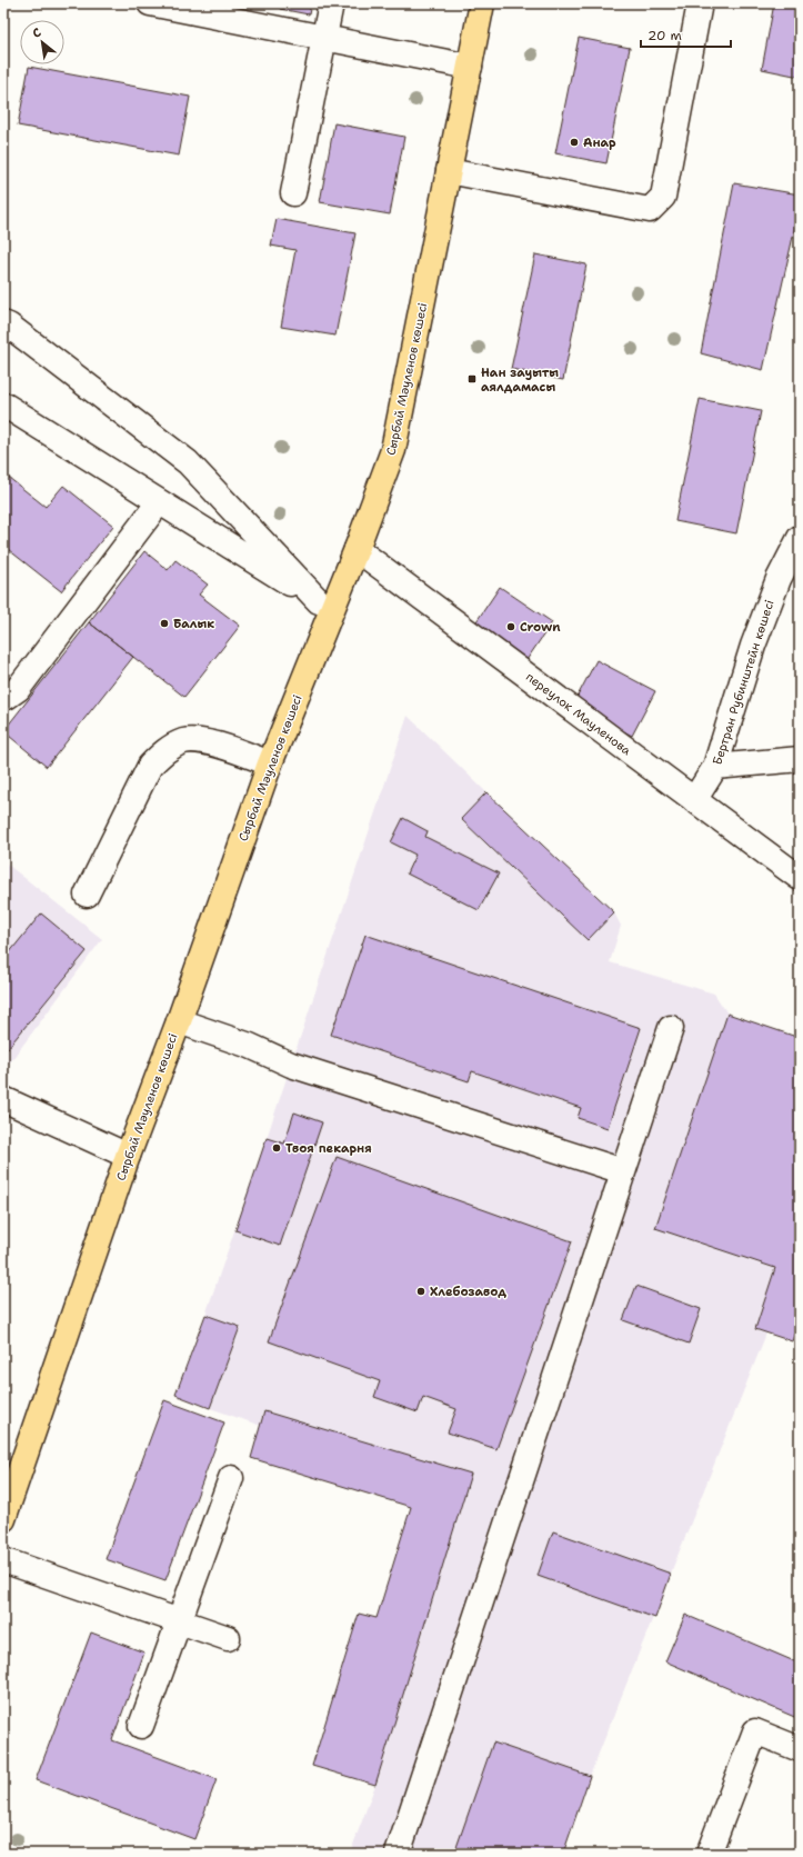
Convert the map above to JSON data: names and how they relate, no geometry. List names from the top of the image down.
{
  "streets": {
    "main road": ["Сырбай Мәуленов көшесі"],
    "street": ["Бертран Рубинштейн көшесі", "переулок Мауленова"]
  },
  "crossings": [
    ["Сырбай Мәуленов көшесі", "переулок Мауленова"],
    ["Бертран Рубинштейн көшесі", "переулок Мауленова"]
  ],
  "places": {
    "other": [
      "Анар",
      "Балык",
      "Crown",
      "Твоя пекарня",
      "Хлебозавод"
    ],
    "transit": ["Нан зауыты аялдамасы"]
  },
  "scale_bar": "20 m",
  "north": "top left"
}
